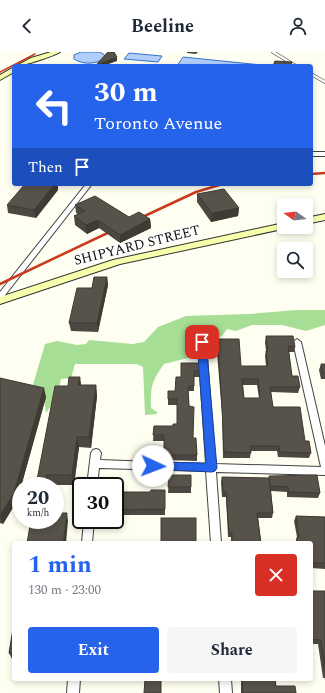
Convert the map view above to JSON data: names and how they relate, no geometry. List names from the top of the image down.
{
  "streets": {
    "street": ["SHIPYARD STREET"]
  },
  "north": "left",
  "page": {
    "header": "Beeline",
    "turn": ["30 m", "Toronto Avenue"],
    "then": "Then",
    "speed": "20 km/h",
    "limit": "30",
    "heading": ["1 min", "130 m · 23:00"],
    "buttons": ["Exit", "Share"]
  }
}
